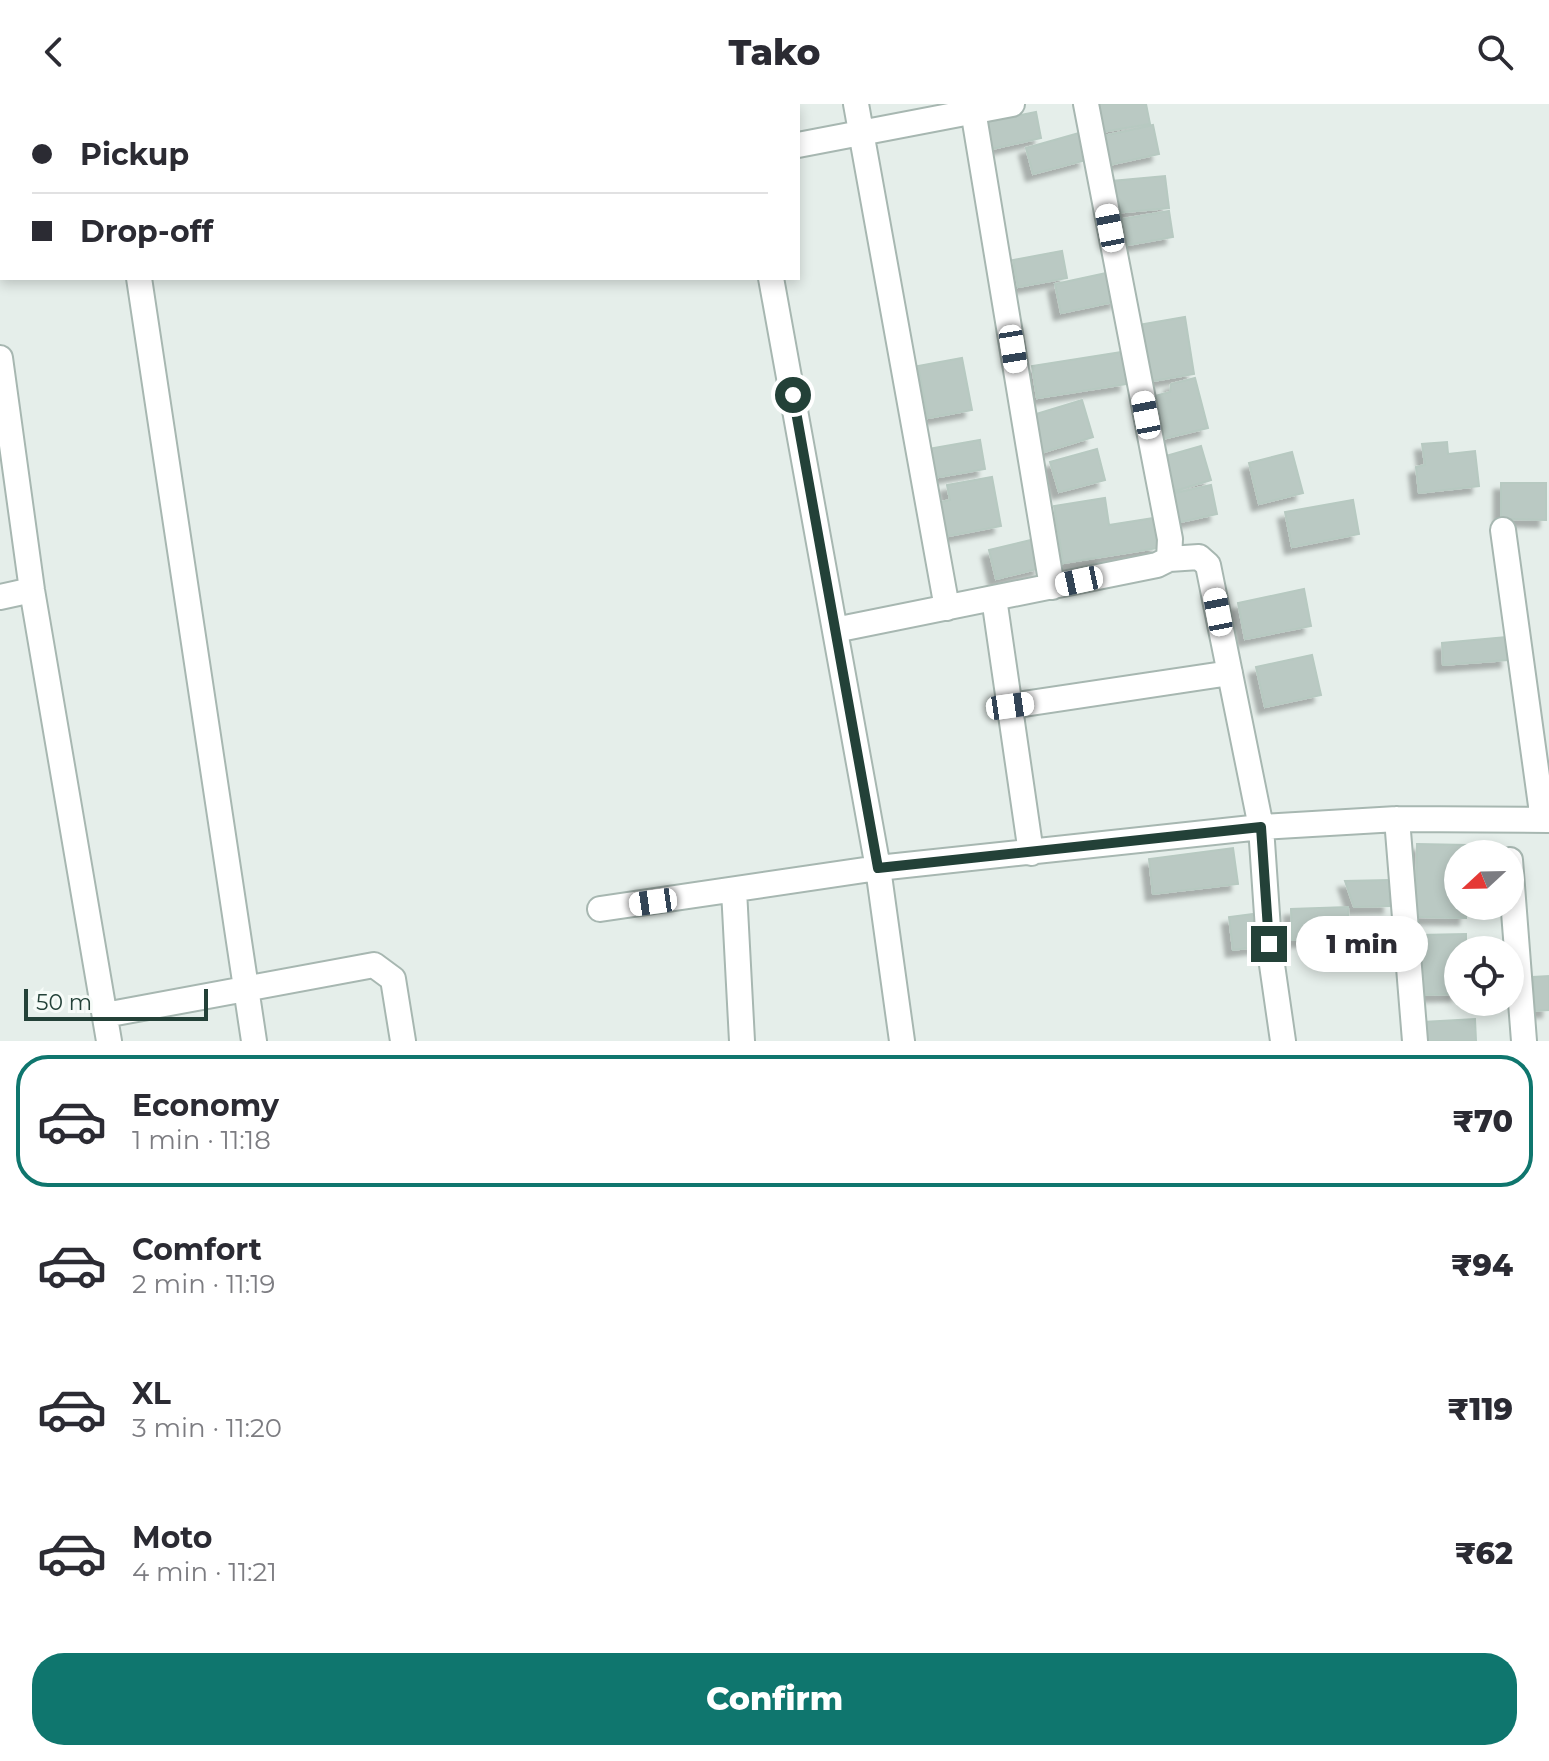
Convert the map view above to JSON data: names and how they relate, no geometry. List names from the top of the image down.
{
  "scale_bar": "50 m",
  "north": "left",
  "page": {
    "header": "Tako",
    "banner": ["Pickup", "Drop-off"],
    "bubble": "1 min",
    "scale": "50 m",
    "list": [
      {
        "name": "Economy",
        "note": "1 min · 11:18",
        "value": "₹70"
      },
      {
        "name": "Comfort",
        "note": "2 min · 11:19",
        "value": "₹94"
      },
      {
        "name": "XL",
        "note": "3 min · 11:20",
        "value": "₹119"
      },
      {
        "name": "Moto",
        "note": "4 min · 11:21",
        "value": "₹62"
      }
    ],
    "buttons": "Confirm"
  }
}
